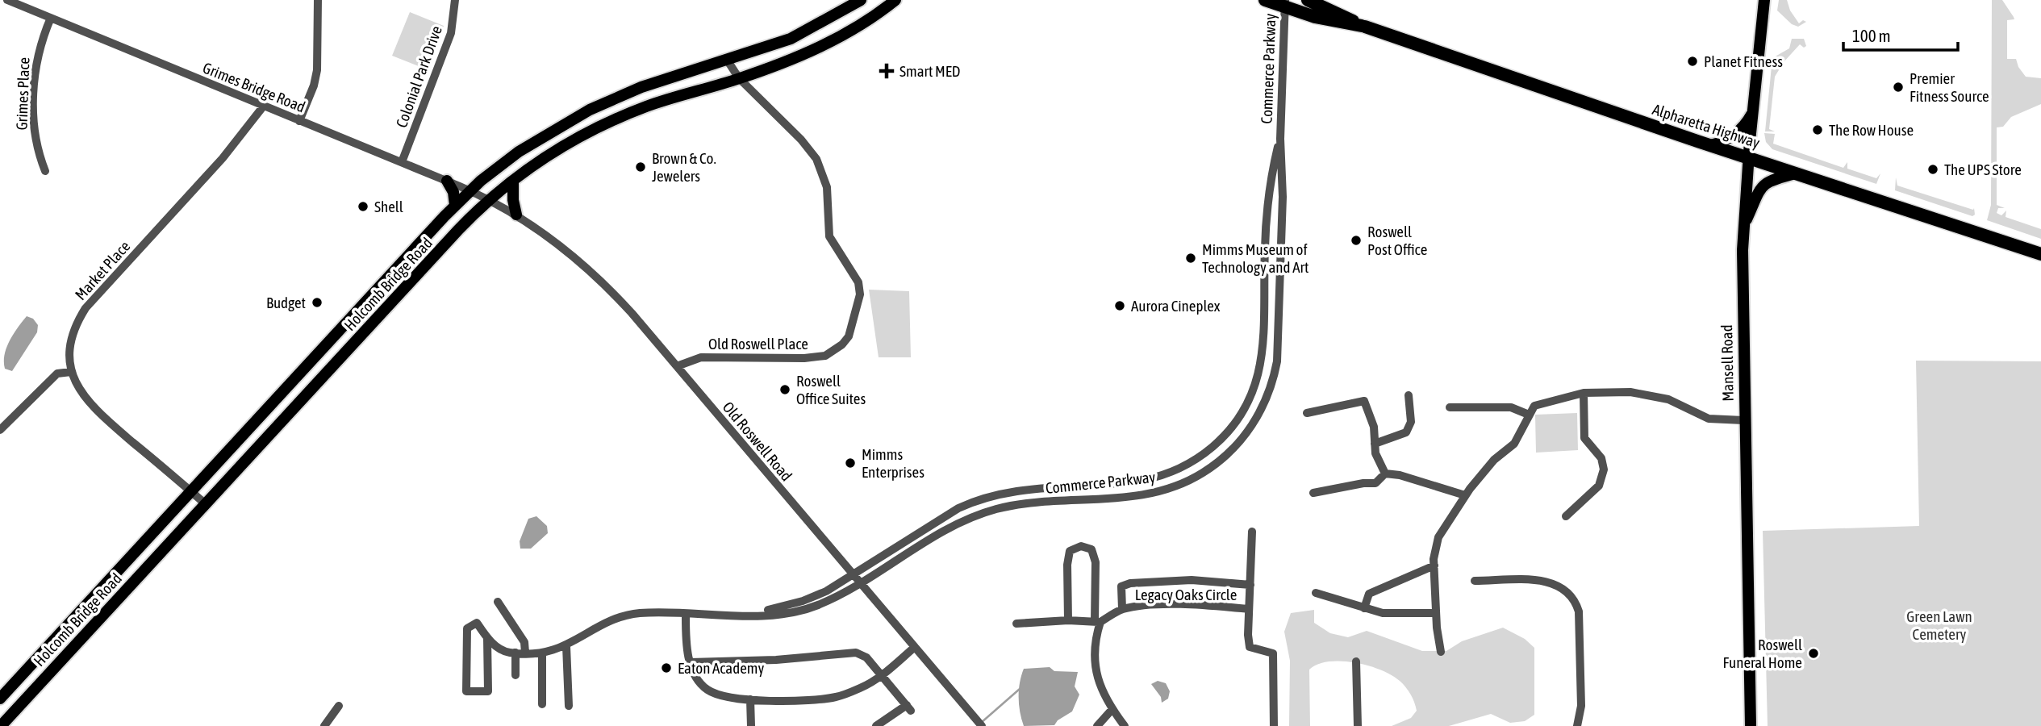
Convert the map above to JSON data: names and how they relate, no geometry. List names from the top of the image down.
{
  "streets": {
    "highway": ["Alpharetta Highway"],
    "main road": ["Holcomb Bridge Road", "Mansell Road"],
    "street": [
      "Commerce Parkway",
      "Colonial Park Drive",
      "Grimes Bridge Road",
      "Grimes Place",
      "Market Place",
      "Old Roswell Place",
      "Old Roswell Road",
      "Legacy Oaks Circle"
    ]
  },
  "crossings": [
    ["Commerce Parkway", "Alpharetta Highway"],
    ["Commerce Parkway", "Old Roswell Road"],
    ["Colonial Park Drive", "Grimes Bridge Road"],
    ["Grimes Bridge Road", "Grimes Place"],
    ["Grimes Bridge Road", "Market Place"],
    ["Grimes Bridge Road", "Holcomb Bridge Road"],
    ["Grimes Bridge Road", "Old Roswell Road"],
    ["Alpharetta Highway", "Mansell Road"],
    ["Market Place", "Holcomb Bridge Road"],
    ["Holcomb Bridge Road", "Old Roswell Place"],
    ["Holcomb Bridge Road", "Old Roswell Road"],
    ["Old Roswell Place", "Old Roswell Road"]
  ],
  "parks": ["Green Lawn Cemetery"],
  "places": {
    "other": [
      "Planet Fitness",
      "Premier Fitness Source",
      "The Row House",
      "Brown & Co. Jewelers",
      "The UPS Store",
      "Shell",
      "Roswell Post Office",
      "Mimms Museum of Technology and Art",
      "Budget",
      "Aurora Cineplex",
      "Roswell Office Suites",
      "Mimms Enterprises",
      "Roswell Funeral Home",
      "Eaton Academy"
    ],
    "health": ["Smart MED"]
  },
  "scale_bar": "100 m"
}
